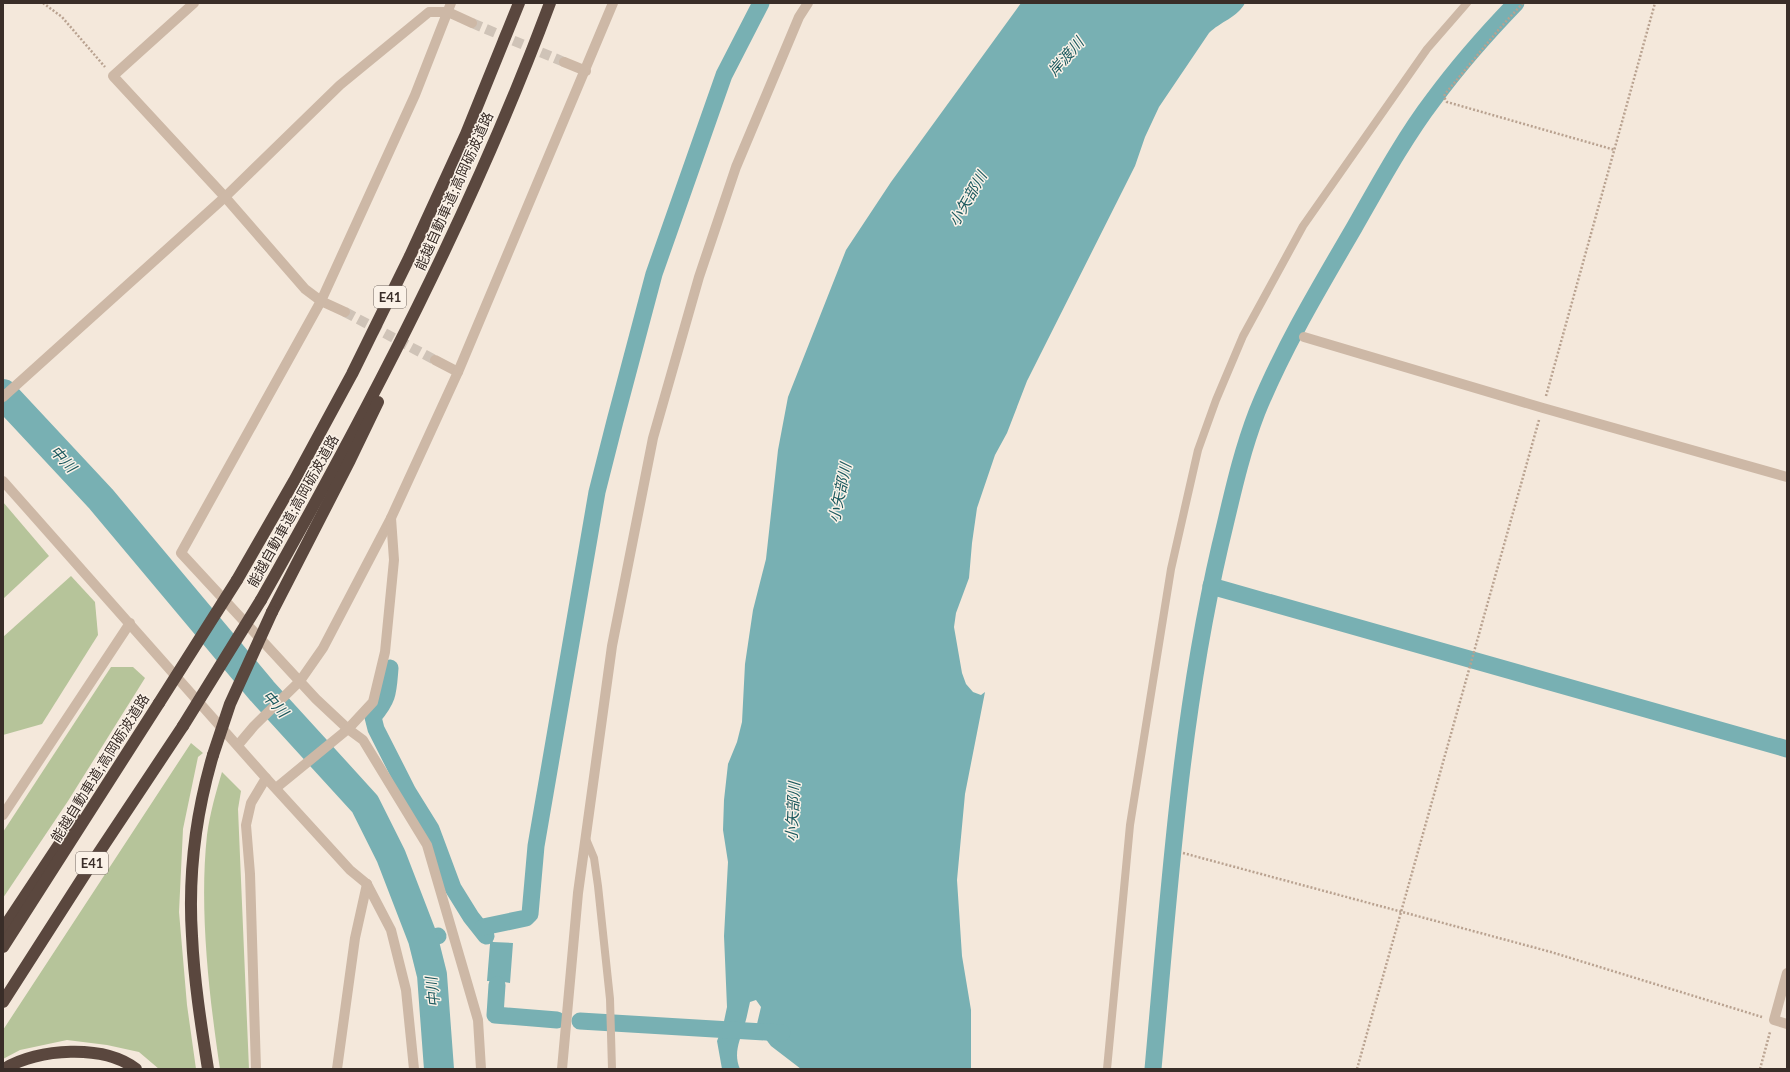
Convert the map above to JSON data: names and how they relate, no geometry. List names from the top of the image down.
{
  "streets": {
    "highway": ["能越自動車道;高岡砺波道路", "E41"]
  },
  "water": ["岸渡川", "小矢部川", "中川"]
}
